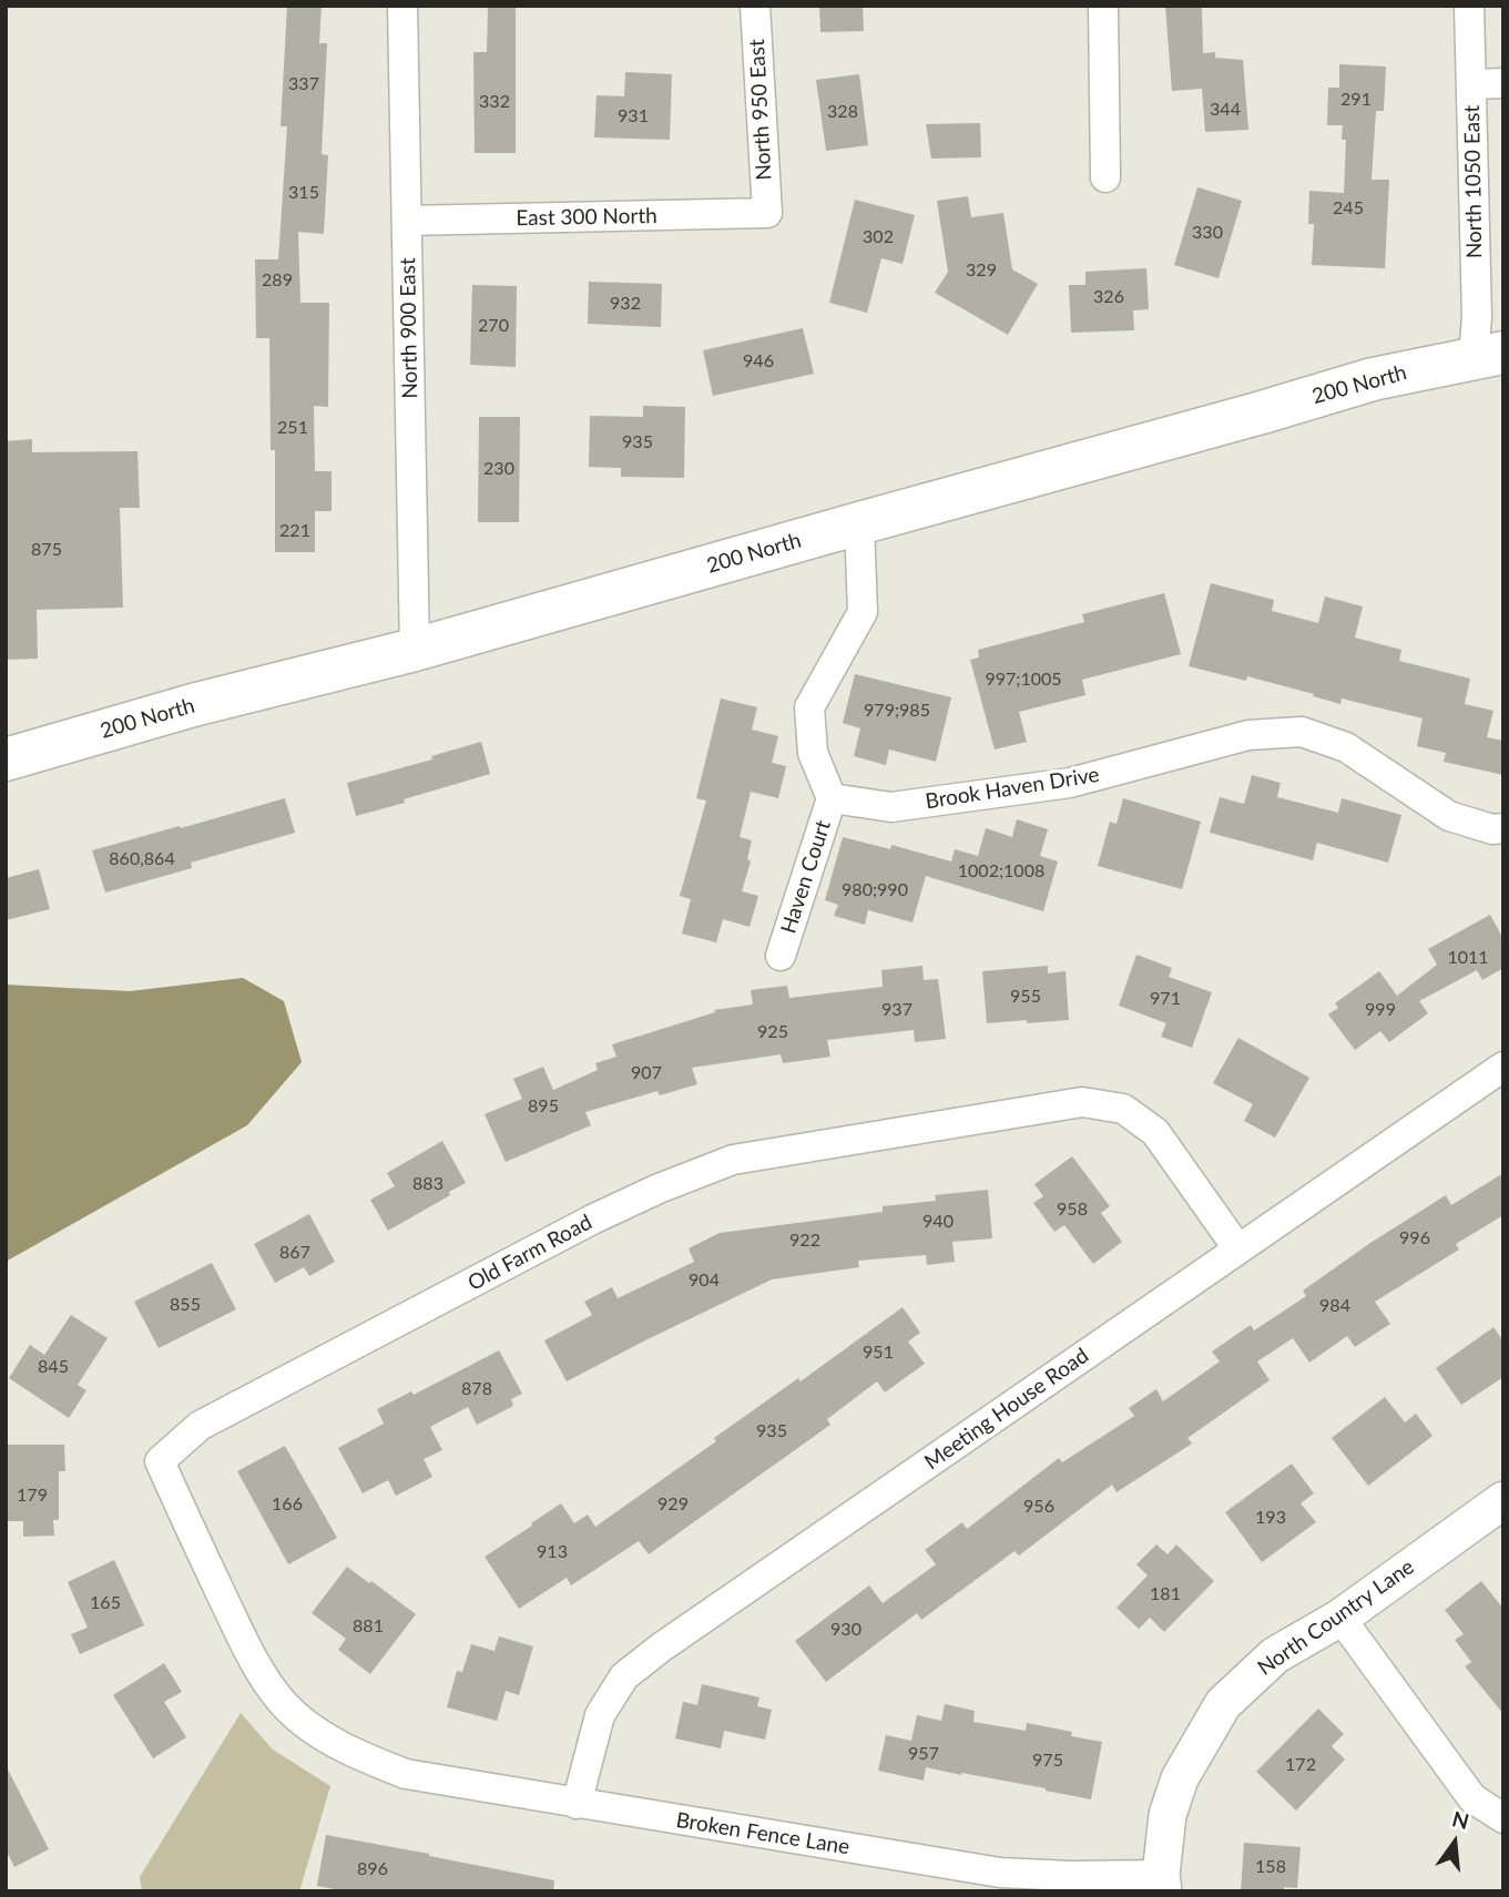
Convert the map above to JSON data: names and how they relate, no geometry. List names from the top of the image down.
{
  "streets": {
    "main road": ["200 North"],
    "street": [
      "North 950 East",
      "North 1050 East",
      "East 300 North",
      "North 900 East",
      "Brook Haven Drive",
      "Haven Court",
      "Old Farm Road",
      "Meeting House Road",
      "North Country Lane",
      "Broken Fence Lane"
    ]
  },
  "crossings": [
    ["North 950 East", "East 300 North"],
    ["North 1050 East", "200 North"],
    ["East 300 North", "North 900 East"],
    ["North 900 East", "200 North"],
    ["Brook Haven Drive", "Haven Court"],
    ["Old Farm Road", "Meeting House Road"],
    ["Old Farm Road", "Broken Fence Lane"],
    ["Meeting House Road", "Broken Fence Lane"],
    ["North Country Lane", "Broken Fence Lane"]
  ],
  "house_numbers": [
    "337",
    "291",
    "332",
    "344",
    "328",
    "931",
    "315",
    "245",
    "330",
    "302",
    "329",
    "289",
    "326",
    "932",
    "270",
    "946",
    "251",
    "935",
    "230",
    "221",
    "875",
    "997;1005",
    "979;985",
    "860,864",
    "1002;1008",
    "980;990",
    "1011",
    "955",
    "971",
    "937",
    "999",
    "925",
    "907",
    "895",
    "883",
    "958",
    "940",
    "996",
    "922",
    "867",
    "904",
    "855",
    "984",
    "951",
    "845",
    "878",
    "935",
    "179",
    "166",
    "929",
    "956",
    "193",
    "913",
    "181",
    "165",
    "881",
    "930",
    "957",
    "975",
    "172",
    "158",
    "896"
  ],
  "north": "top"
}
